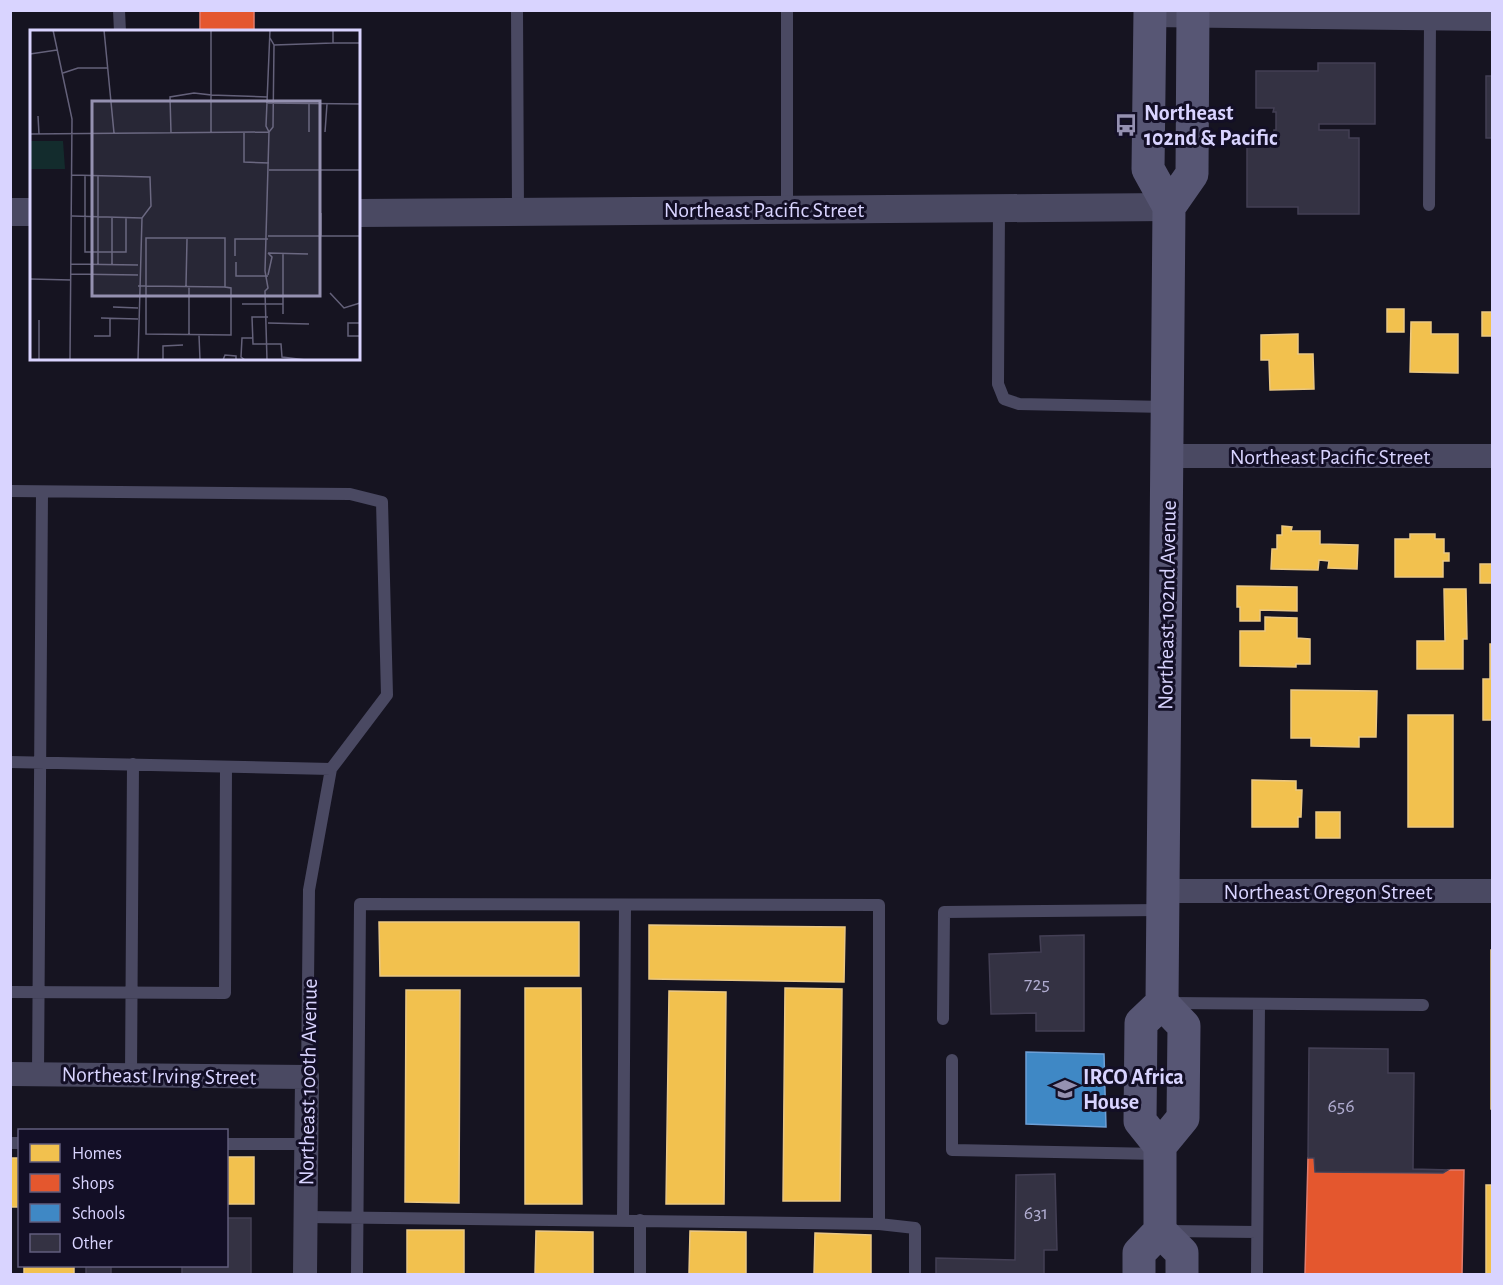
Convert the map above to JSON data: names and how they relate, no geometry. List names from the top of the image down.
{
  "streets": {
    "main road": ["Northeast 102nd Avenue"],
    "street": [
      "Northeast Pacific Street",
      "Northeast Oregon Street",
      "Northeast Irving Street",
      "Northeast 100th Avenue"
    ]
  },
  "crossings": [
    ["Northeast Pacific Street", "Northeast 102nd Avenue"],
    ["Northeast 102nd Avenue", "Northeast Oregon Street"],
    ["Northeast Irving Street", "Northeast 100th Avenue"]
  ],
  "places": {
    "bus stop": ["Northeast 102nd & Pacific"],
    "school or university": ["IRCO Africa House"]
  },
  "house_numbers": ["725", "656", "631"],
  "legend": [
    "Homes",
    "Shops",
    "Schools",
    "Other"
  ]
}
